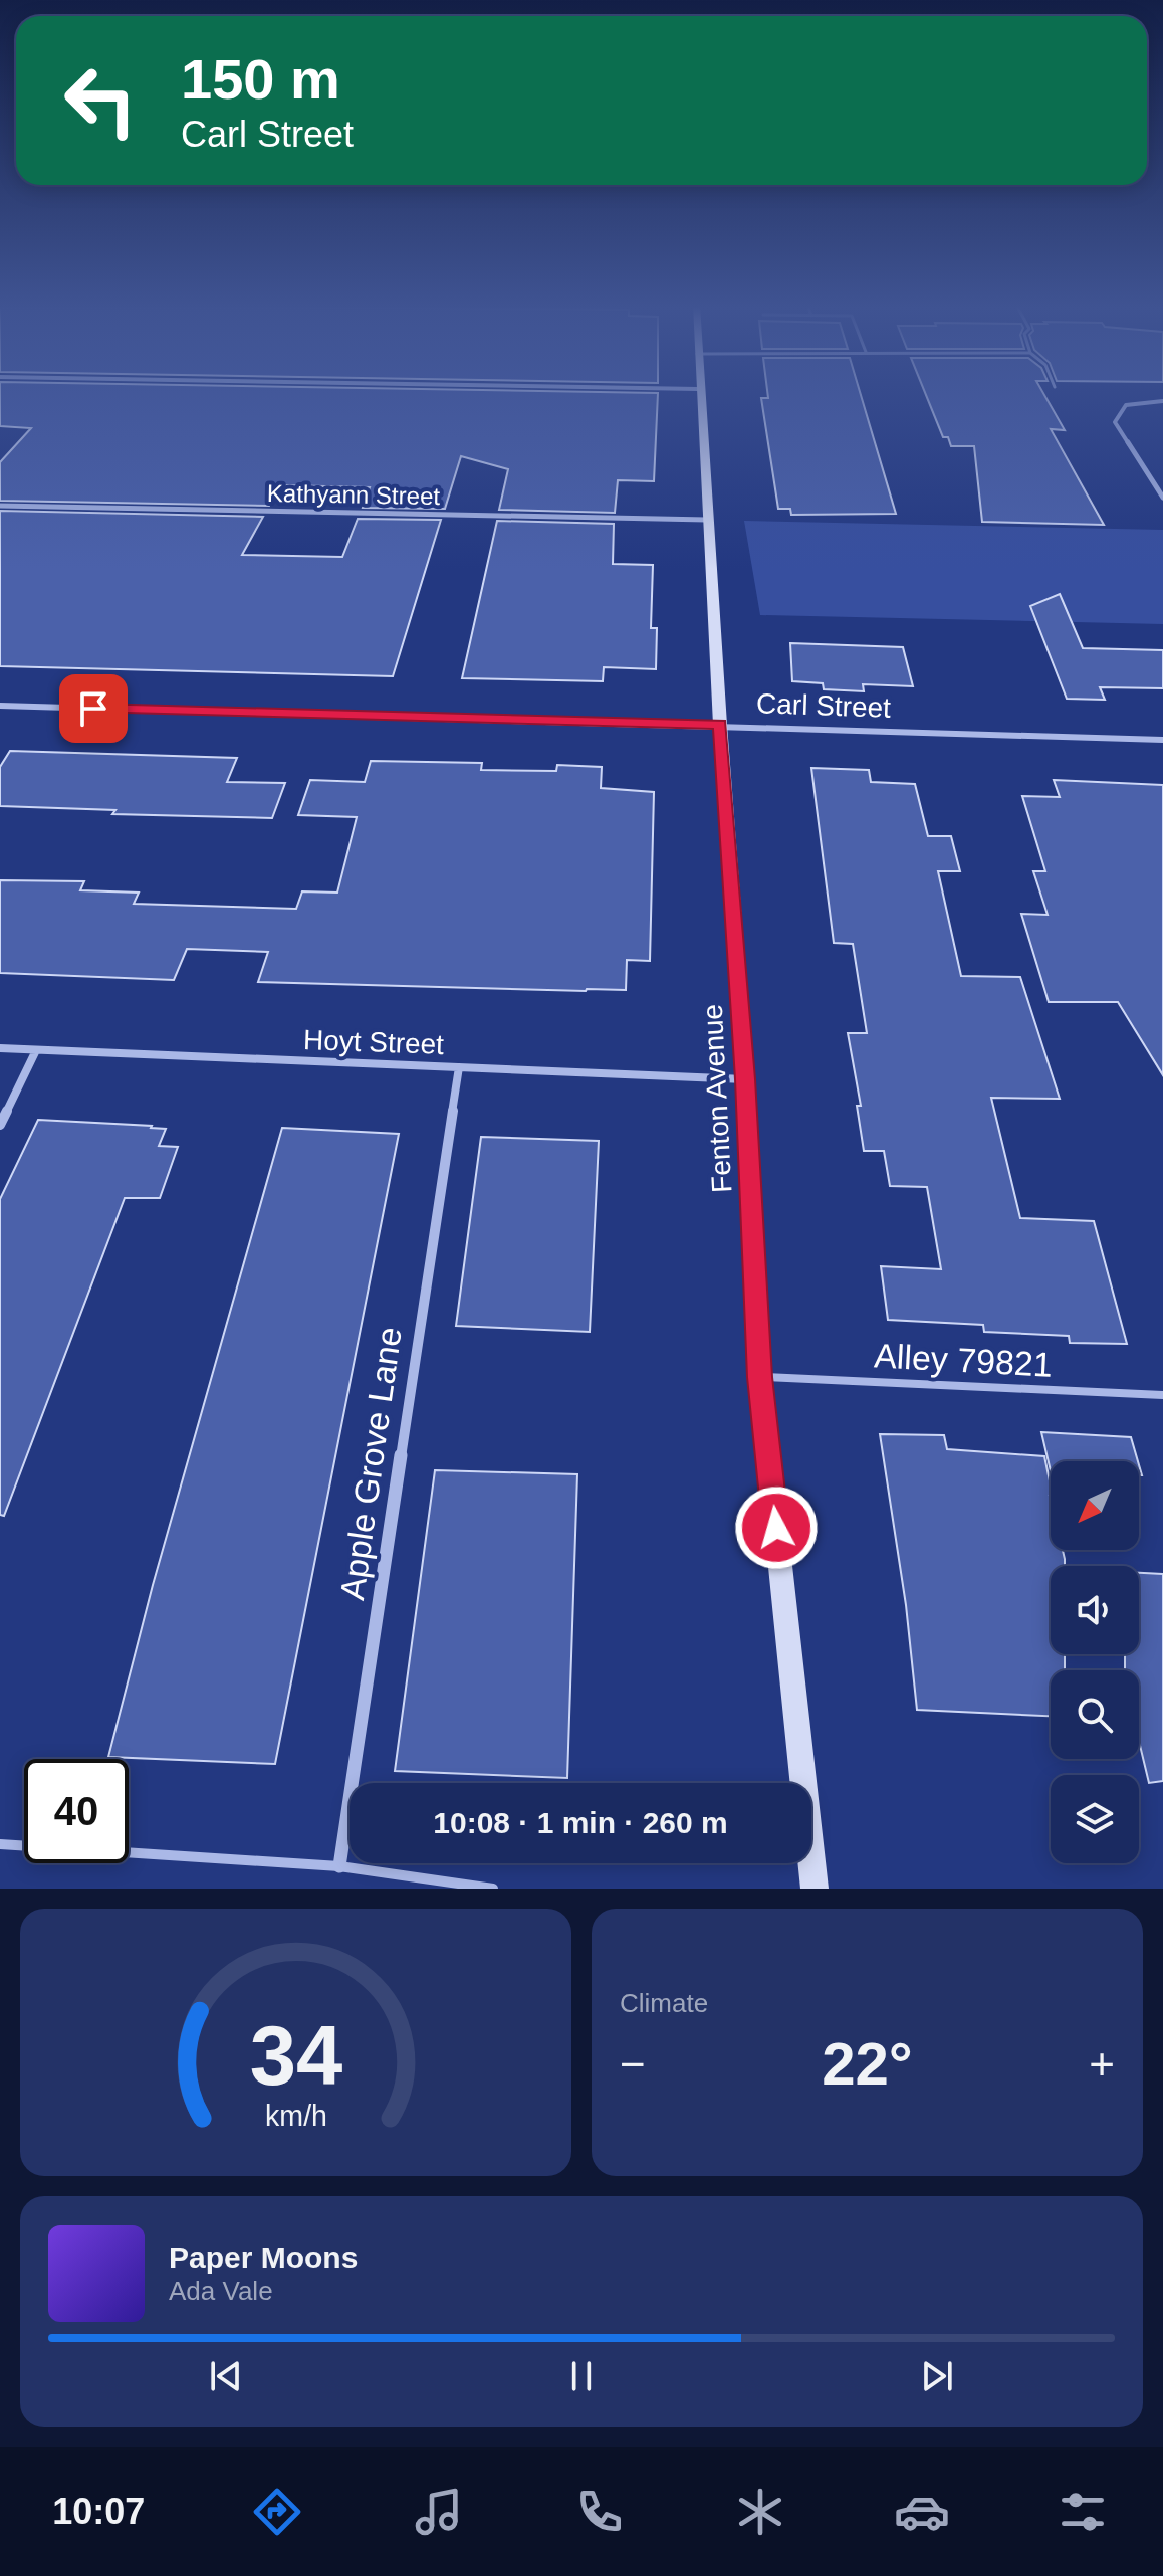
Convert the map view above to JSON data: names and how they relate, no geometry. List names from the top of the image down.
{
  "streets": {
    "street": [
      "Kathyann Street",
      "Carl Street",
      "Hoyt Street",
      "Fenton Avenue",
      "Apple Grove Lane"
    ],
    "lane": ["Alley 79821"]
  },
  "crossings": [
    ["Kathyann Street", "Fenton Avenue"],
    ["Carl Street", "Fenton Avenue"],
    ["Hoyt Street", "Fenton Avenue"],
    ["Hoyt Street", "Apple Grove Lane"],
    ["Fenton Avenue", "Alley 79821"]
  ],
  "north": "bottom left",
  "page": {
    "turn": ["150 m", "Carl Street"],
    "limit": "40",
    "trip": "10:08 · 1 min · 260 m",
    "tile": "Climate",
    "heat": ["−", "22°", "+"],
    "song": ["Paper Moons", "Ada Vale"],
    "tabs": "10:07",
    "gauge": ["34", "km/h"]
  }
}
